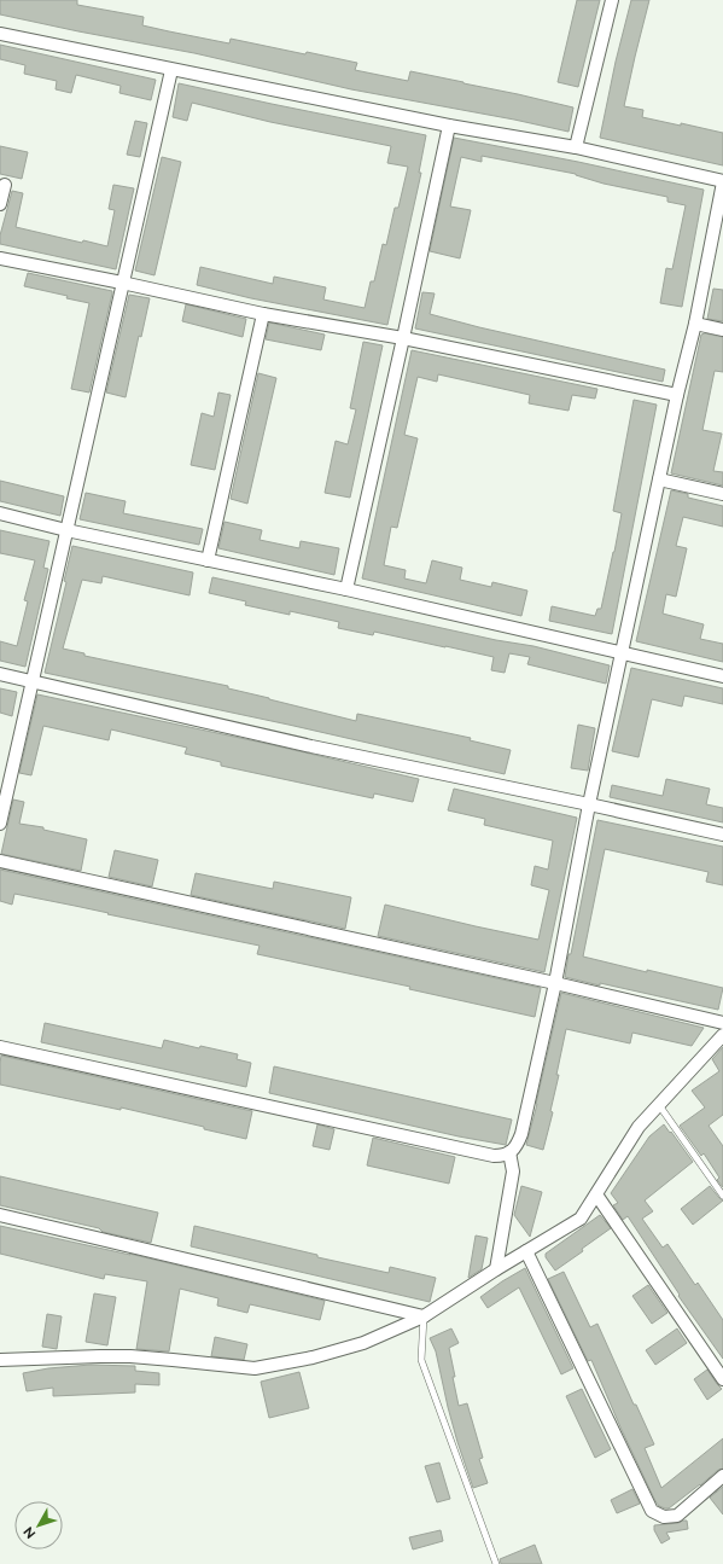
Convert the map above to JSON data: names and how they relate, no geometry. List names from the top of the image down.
{
  "north": "bottom left"
}
